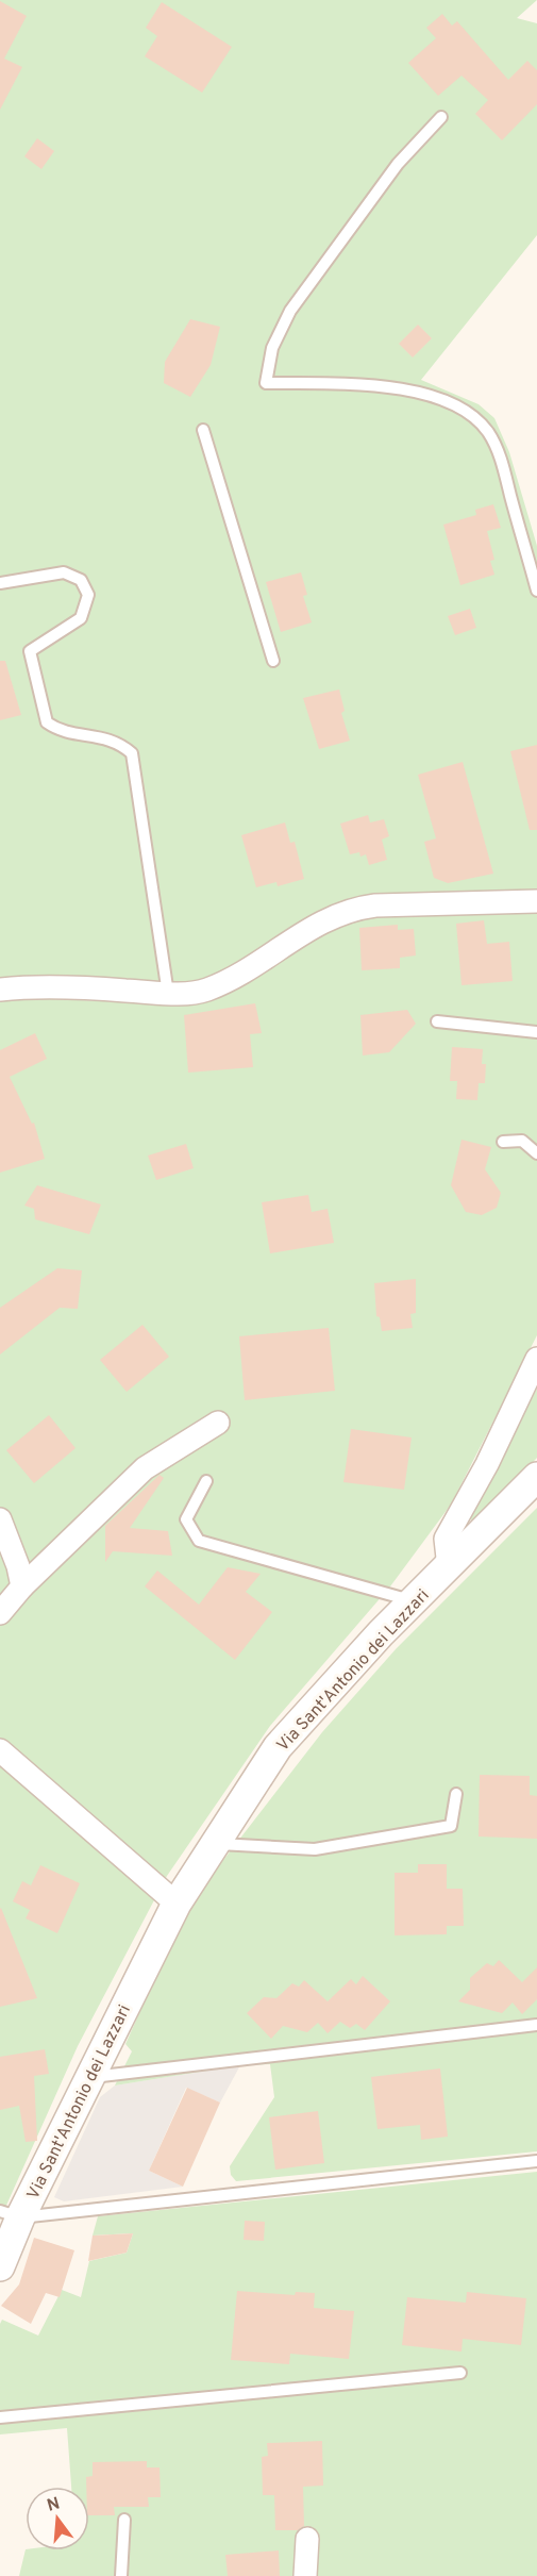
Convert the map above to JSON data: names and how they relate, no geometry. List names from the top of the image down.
{
  "streets": {
    "street": ["Via Sant'Antonio dei Lazzari"]
  },
  "north": "top"
}
